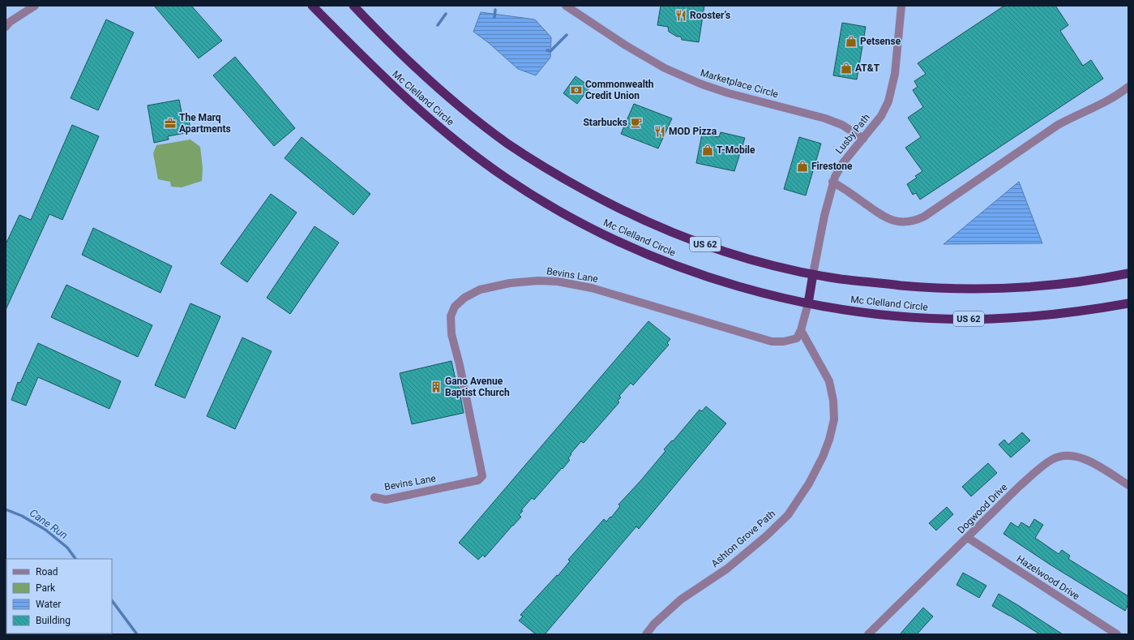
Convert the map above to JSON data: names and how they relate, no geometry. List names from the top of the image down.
{
  "streets": {
    "highway": ["Mc Clelland Circle", "US 62"],
    "street": [
      "Marketplace Circle",
      "Lusby Path",
      "Bevins Lane",
      "Dogwood Drive",
      "Ashton Grove Path",
      "Hazelwood Drive"
    ]
  },
  "crossings": [
    ["Marketplace Circle", "Lusby Path"],
    ["Mc Clelland Circle", "Lusby Path"],
    ["Bevins Lane", "Ashton Grove Path"],
    ["Dogwood Drive", "Hazelwood Drive"]
  ],
  "water": ["Cane Run"],
  "places": {
    "restaurant": ["Rooster’s", "MOD Pizza"],
    "shop": [
      "Petsense",
      "AT&T",
      "T-Mobile",
      "Firestone"
    ],
    "bank": ["Commonwealth Credit Union"],
    "cafe": ["Starbucks"],
    "office": ["The Marq Apartments"],
    "building": ["Gano Avenue Baptist Church"]
  },
  "legend": [
    "Road",
    "Park",
    "Water",
    "Building"
  ]
}
